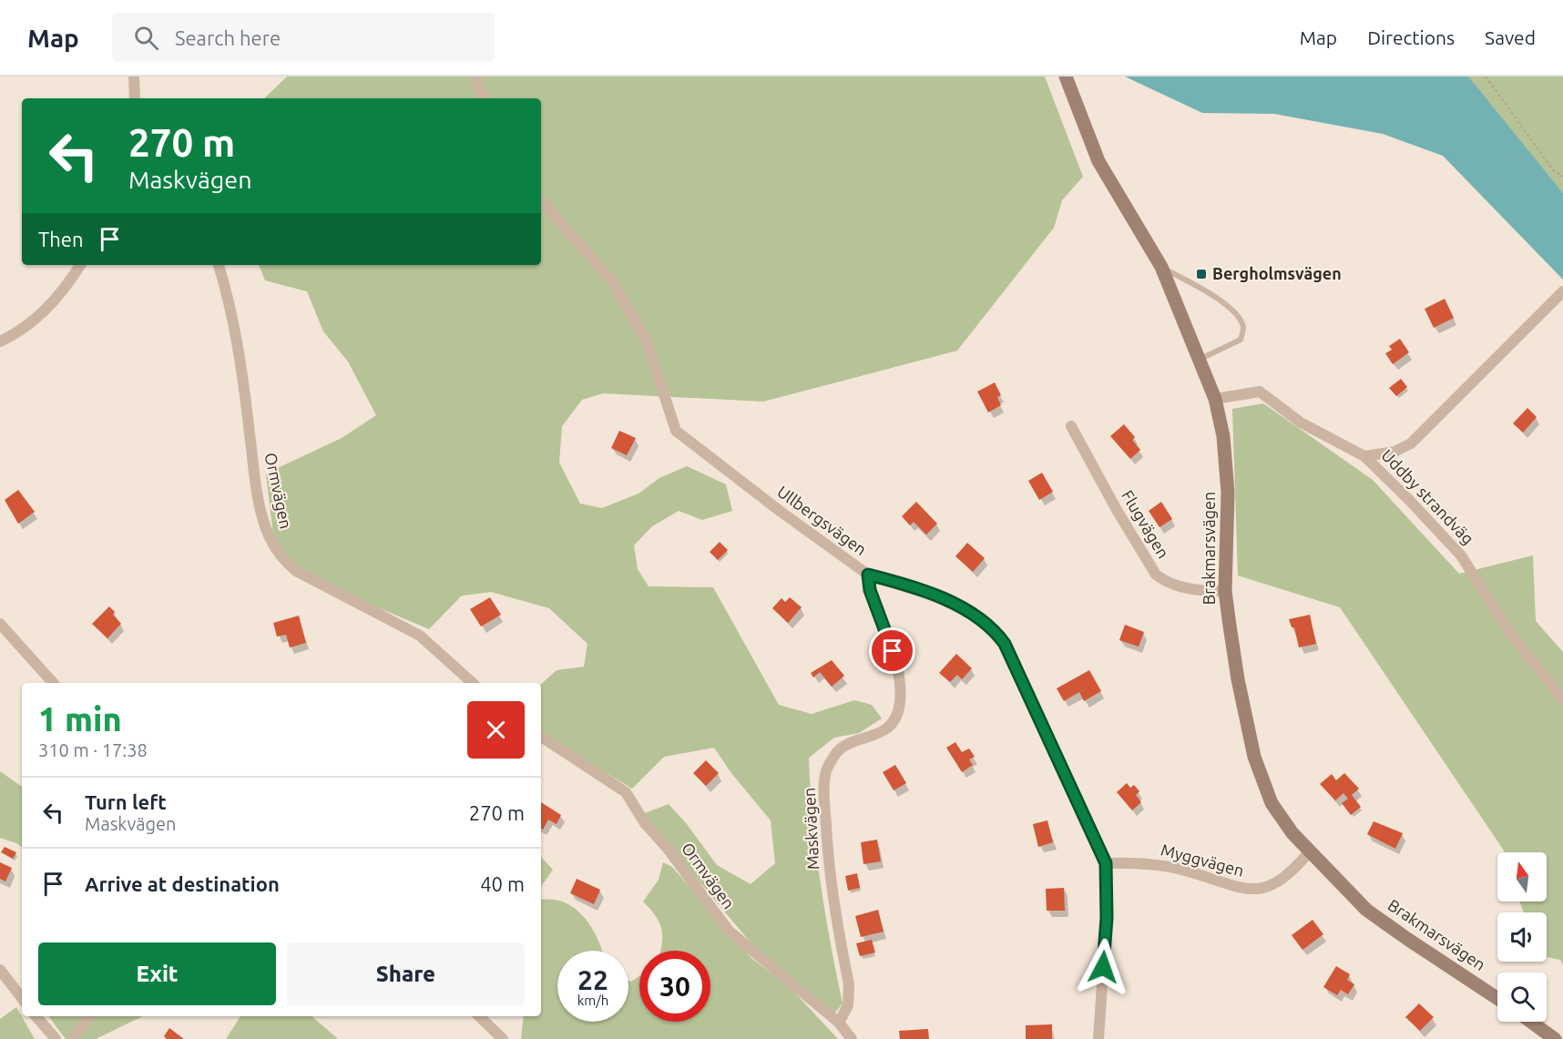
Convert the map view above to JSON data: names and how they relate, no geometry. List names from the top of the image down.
{
  "streets": {
    "street": [
      "Ormvägen",
      "Uddby strandväg",
      "Ullbergsvägen",
      "Flugvägen",
      "Brakmarsvägen",
      "Maskvägen",
      "Myggvägen"
    ]
  },
  "crossings": [
    ["Ormvägen", "Maskvägen"],
    ["Uddby strandväg", "Brakmarsvägen"],
    ["Ullbergsvägen", "Maskvägen"],
    ["Ullbergsvägen", "Myggvägen"],
    ["Flugvägen", "Brakmarsvägen"],
    ["Brakmarsvägen", "Myggvägen"]
  ],
  "places": {
    "transit": ["Bergholmsvägen"]
  },
  "north": "top",
  "page": {
    "header": "Map",
    "search": "Search here",
    "nav": ["Map", "Directions", "Saved"],
    "turn": ["270 m", "Maskvägen"],
    "then": "Then",
    "heading": ["1 min", "310 m · 17:38"],
    "list": [
      {
        "name": "Turn left",
        "note": "Maskvägen",
        "value": "270 m"
      },
      {
        "name": "Arrive at destination",
        "value": "40 m"
      }
    ],
    "buttons": ["Exit", "Share"],
    "speed": "22 km/h",
    "limit": "30"
  }
}
